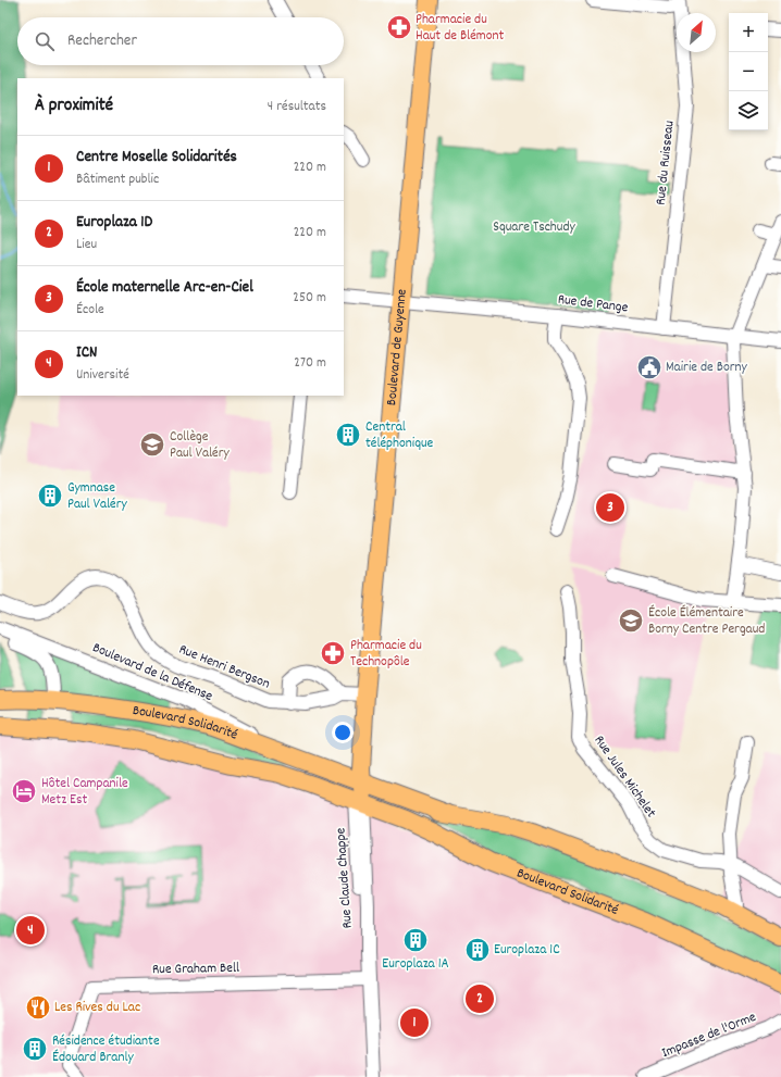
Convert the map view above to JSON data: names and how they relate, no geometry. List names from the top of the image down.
{
  "streets": {
    "main road": ["Boulevard de Guyenne", "Boulevard Solidarité"],
    "street": [
      "Rue du Ruisseau",
      "Rue de Pange",
      "Rue Henri Bergson",
      "Boulevard de la Défense",
      "Rue Jules Michelet",
      "Rue Claude Chappe",
      "Rue Graham Bell",
      "Impasse de l'Orme"
    ]
  },
  "crossings": [
    ["Rue du Ruisseau", "Rue de Pange"],
    ["Rue de Pange", "Boulevard de Guyenne"],
    ["Boulevard de Guyenne", "Rue Henri Bergson"],
    ["Boulevard de Guyenne", "Boulevard Solidarité"],
    ["Boulevard de Guyenne", "Rue Claude Chappe"],
    ["Boulevard de la Défense", "Boulevard Solidarité"],
    ["Boulevard Solidarité", "Rue Claude Chappe"],
    ["Rue Claude Chappe", "Rue Graham Bell"]
  ],
  "parks": ["Square Tschudy"],
  "places": {
    "pharmacy": ["Pharmacie du Haut de Blémont", "Pharmacie du Technopôle"],
    "public building": ["Mairie de Borny"],
    "building": [
      "Central téléphonique",
      "Gymnase Paul Valéry",
      "Europlaza 1A",
      "Europlaza 1C",
      "Résidence étudiante Édouard Branly"
    ],
    "school or university": ["Collège Paul Valéry", "École Élémentaire Borny Centre Pergaud"],
    "hotel": ["Hôtel Campanile Metz Est"],
    "restaurant": ["Les Rives du Lac"]
  },
  "north": "top right",
  "page": {
    "map_buttons": ["+", "−"],
    "search": "Rechercher",
    "heading": ["À proximité", "4 résultats"],
    "list": [
      {
        "mark": "1",
        "name": "Centre Moselle Solidarités",
        "note": "Bâtiment public",
        "value": "220 m"
      },
      {
        "mark": "2",
        "name": "Europlaza 1D",
        "note": "Lieu",
        "value": "220 m"
      },
      {
        "mark": "3",
        "name": "École maternelle Arc-en-Ciel",
        "note": "École",
        "value": "250 m"
      },
      {
        "mark": "4",
        "name": "ICN",
        "note": "Université",
        "value": "270 m"
      }
    ],
    "pins": [
      "3",
      "4",
      "2",
      "1"
    ]
  }
}
